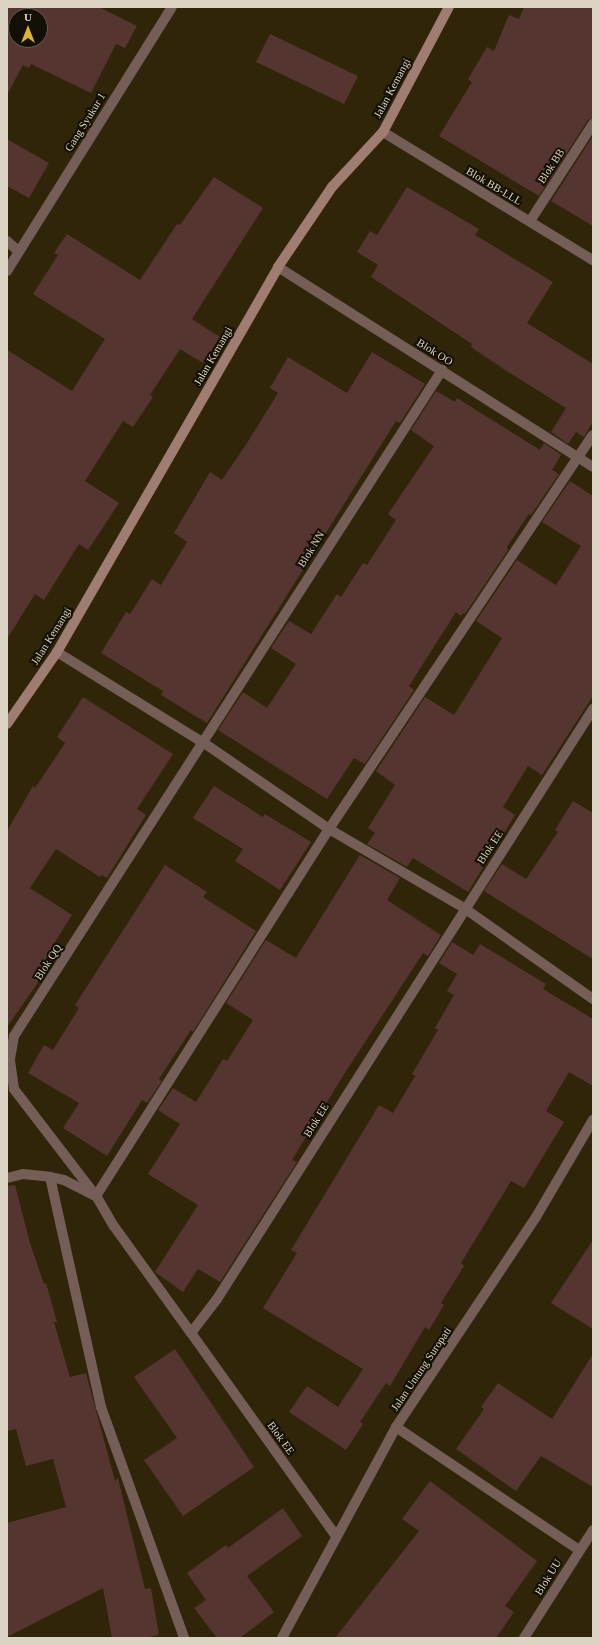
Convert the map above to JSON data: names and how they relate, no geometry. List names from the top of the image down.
{
  "streets": {
    "street": [
      "Jalan Kemangi",
      "Gang Syukur 1",
      "Blok BB",
      "Blok BB-LLL",
      "Blok OO",
      "Blok NN",
      "Blok EE",
      "Blok QQ",
      "Jalan Untung Suropati",
      "Blok UU"
    ]
  },
  "crossings": [
    ["Jalan Kemangi", "Blok BB-LLL"],
    ["Jalan Kemangi", "Blok OO"],
    ["Blok BB", "Blok BB-LLL"],
    ["Blok OO", "Blok NN"],
    ["Blok NN", "Blok QQ"],
    ["Blok EE", "Blok QQ"],
    ["Blok EE", "Jalan Untung Suropati"]
  ],
  "north": "top"
}
